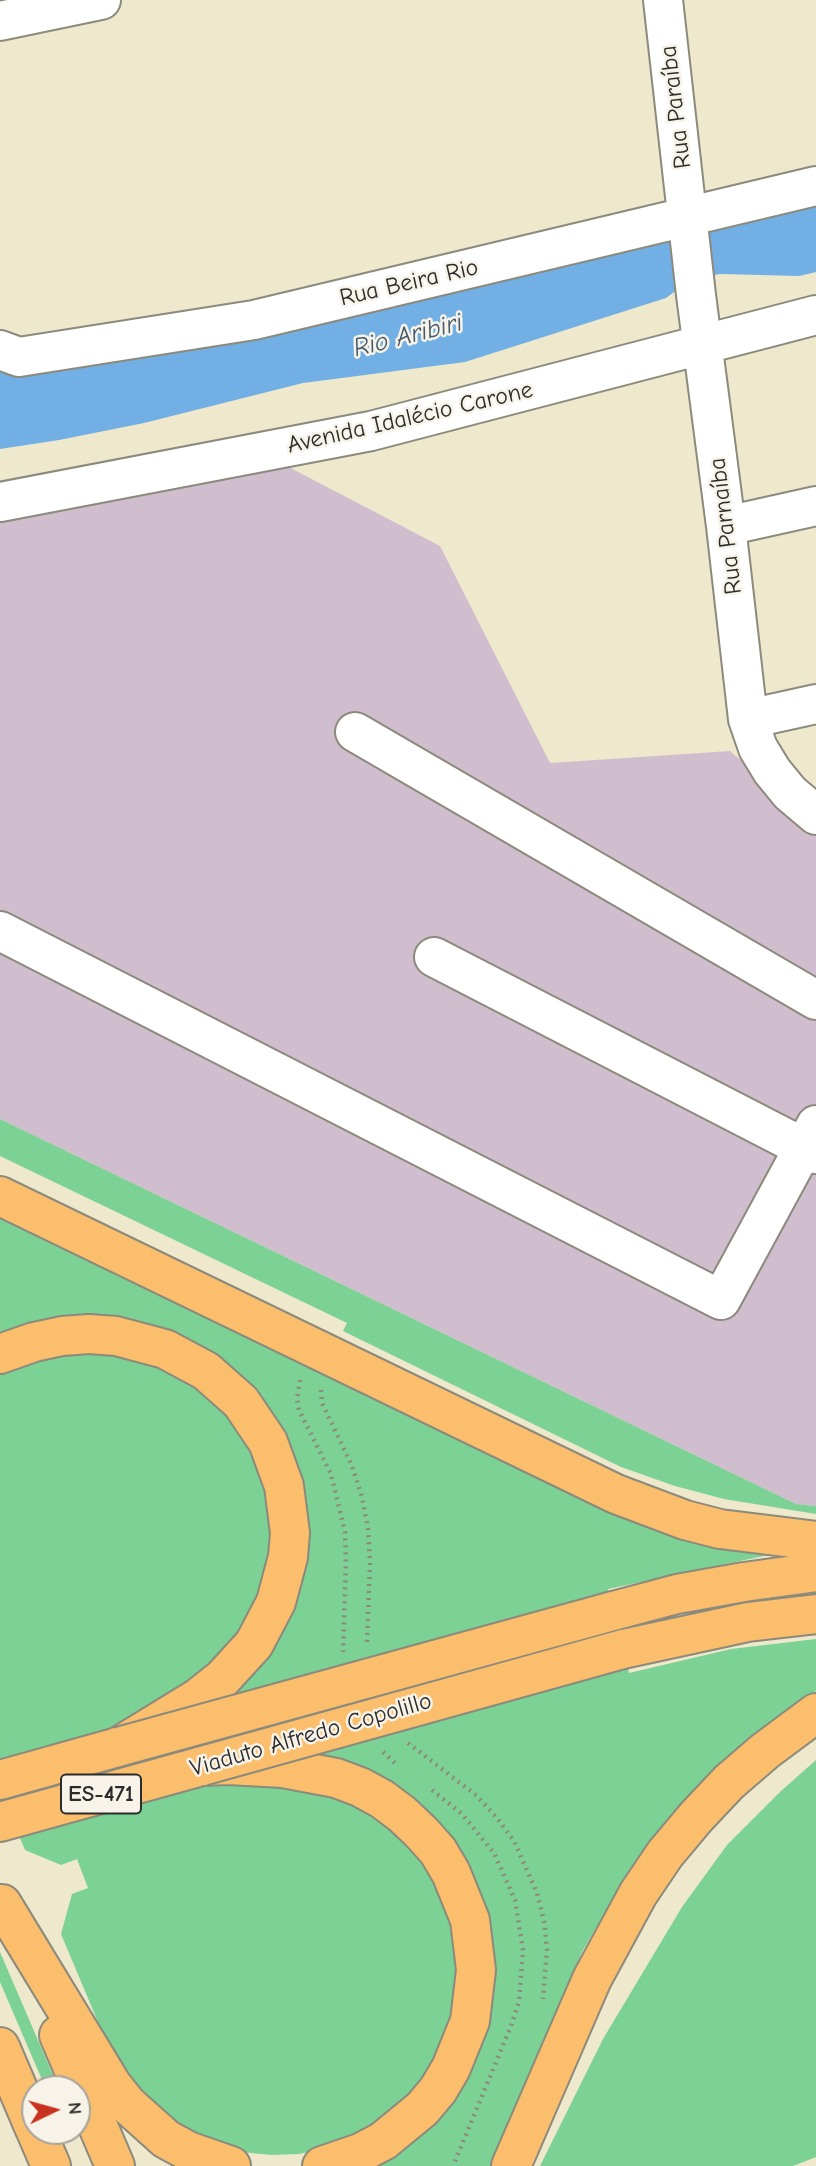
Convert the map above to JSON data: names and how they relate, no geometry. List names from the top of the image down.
{
  "streets": {
    "main road": ["Viaduto Alfredo Copolillo", "ES-471"],
    "street": [
      "Rua Paraíba",
      "Rua Beira Rio",
      "Avenida Idalécio Carone",
      "Rua Parnaíba"
    ]
  },
  "crossings": [
    ["Rua Paraíba", "Rua Beira Rio"],
    ["Rua Paraíba", "Rua Parnaíba"],
    ["Rua Beira Rio", "Rua Parnaíba"],
    ["Avenida Idalécio Carone", "Rua Parnaíba"]
  ],
  "water": ["Rio Aribiri"],
  "north": "right"
}
